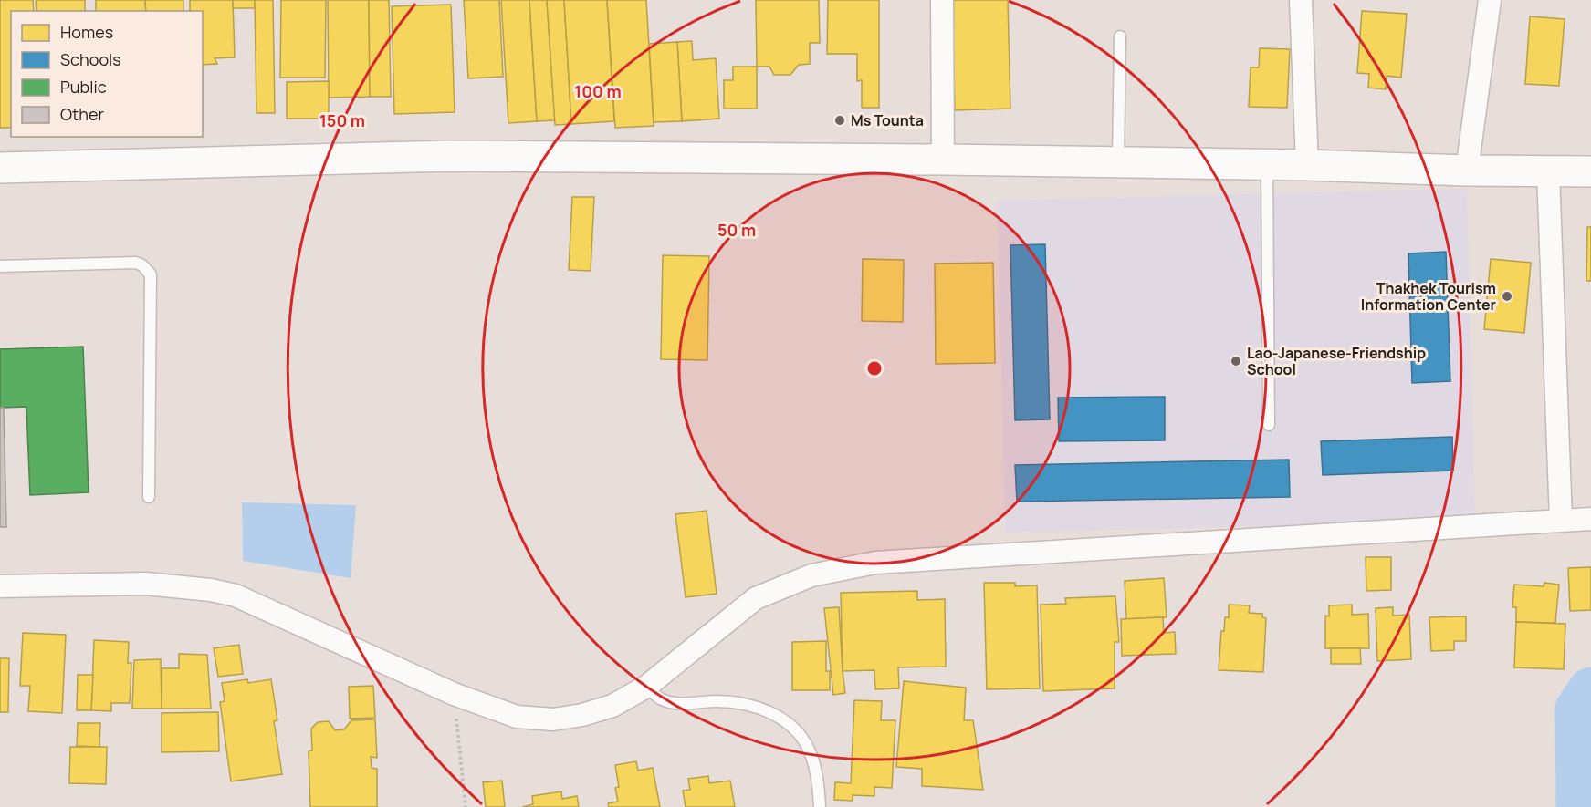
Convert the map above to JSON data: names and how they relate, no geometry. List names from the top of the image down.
{
  "places": ["Ms Tounta", "Thakhek Tourism Information Center", "Lao-Japanese-Friendship School"],
  "legend": [
    "Homes",
    "Schools",
    "Public",
    "Other"
  ],
  "rings": ["100 m", "150 m", "50 m"]
}
